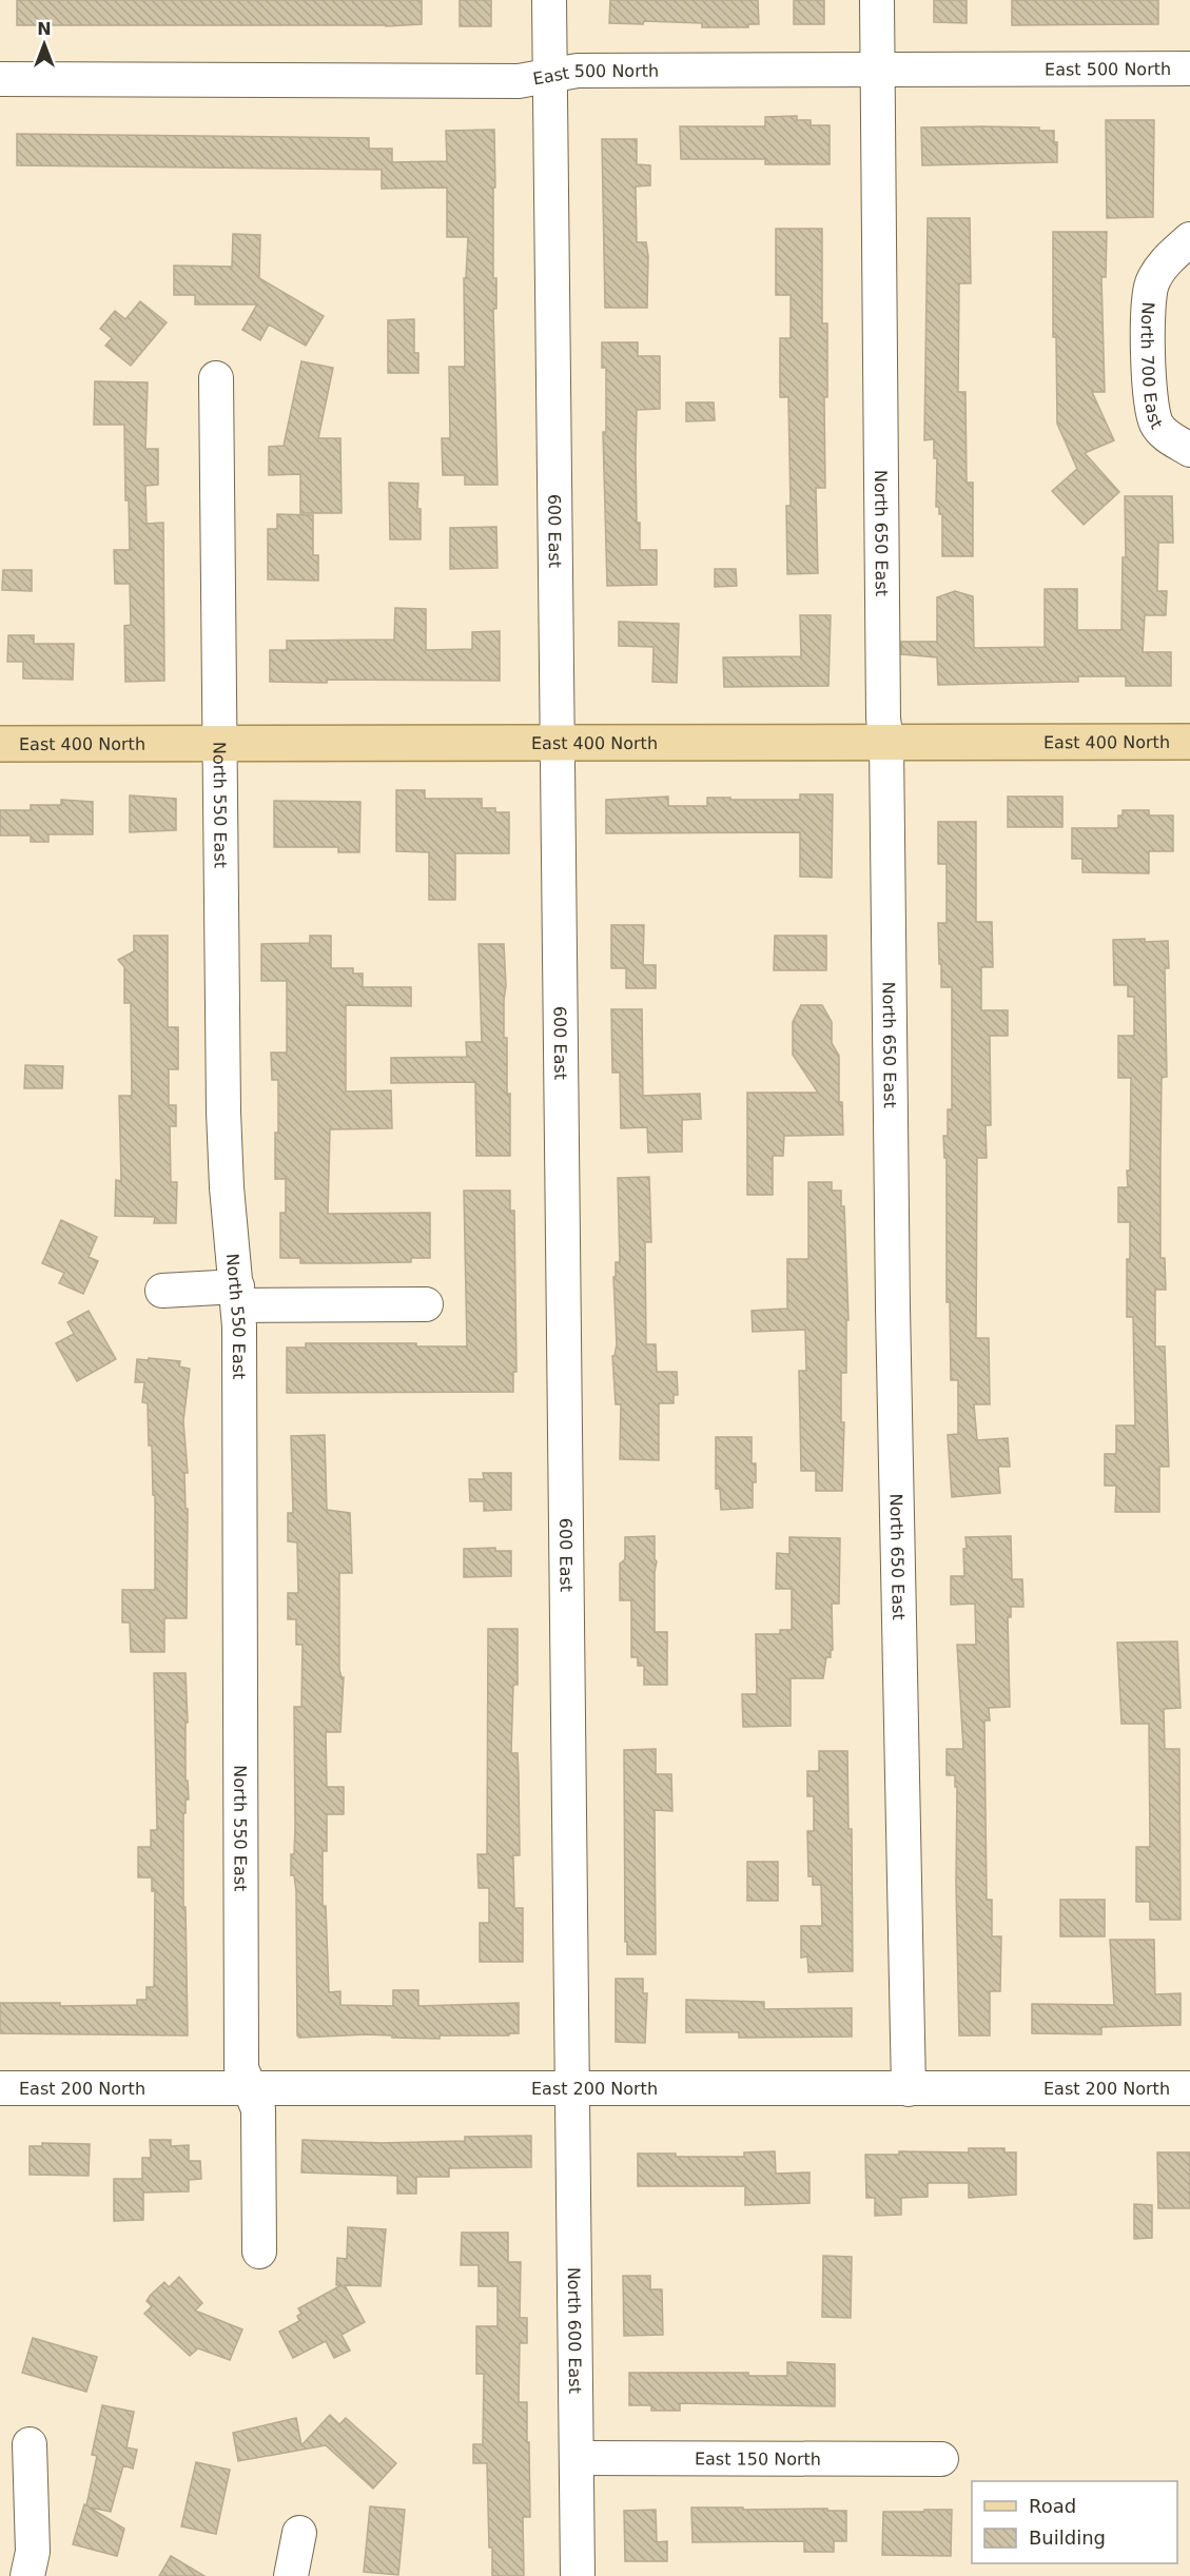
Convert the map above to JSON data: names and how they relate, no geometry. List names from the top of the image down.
{
  "streets": {
    "main road": ["East 400 North"],
    "street": [
      "East 500 North",
      "North 700 East",
      "600 East",
      "North 650 East",
      "North 550 East",
      "East 200 North",
      "North 600 East",
      "East 150 North"
    ]
  },
  "crossings": [
    ["East 500 North", "600 East"],
    ["East 500 North", "North 650 East"],
    ["600 East", "East 400 North"],
    ["600 East", "East 200 North"],
    ["600 East", "North 600 East"],
    ["North 650 East", "East 400 North"],
    ["North 650 East", "East 200 North"],
    ["East 400 North", "North 550 East"],
    ["North 550 East", "East 200 North"],
    ["East 200 North", "North 600 East"],
    ["North 600 East", "East 150 North"]
  ],
  "legend": ["Road", "Building"],
  "north": "top"
}
